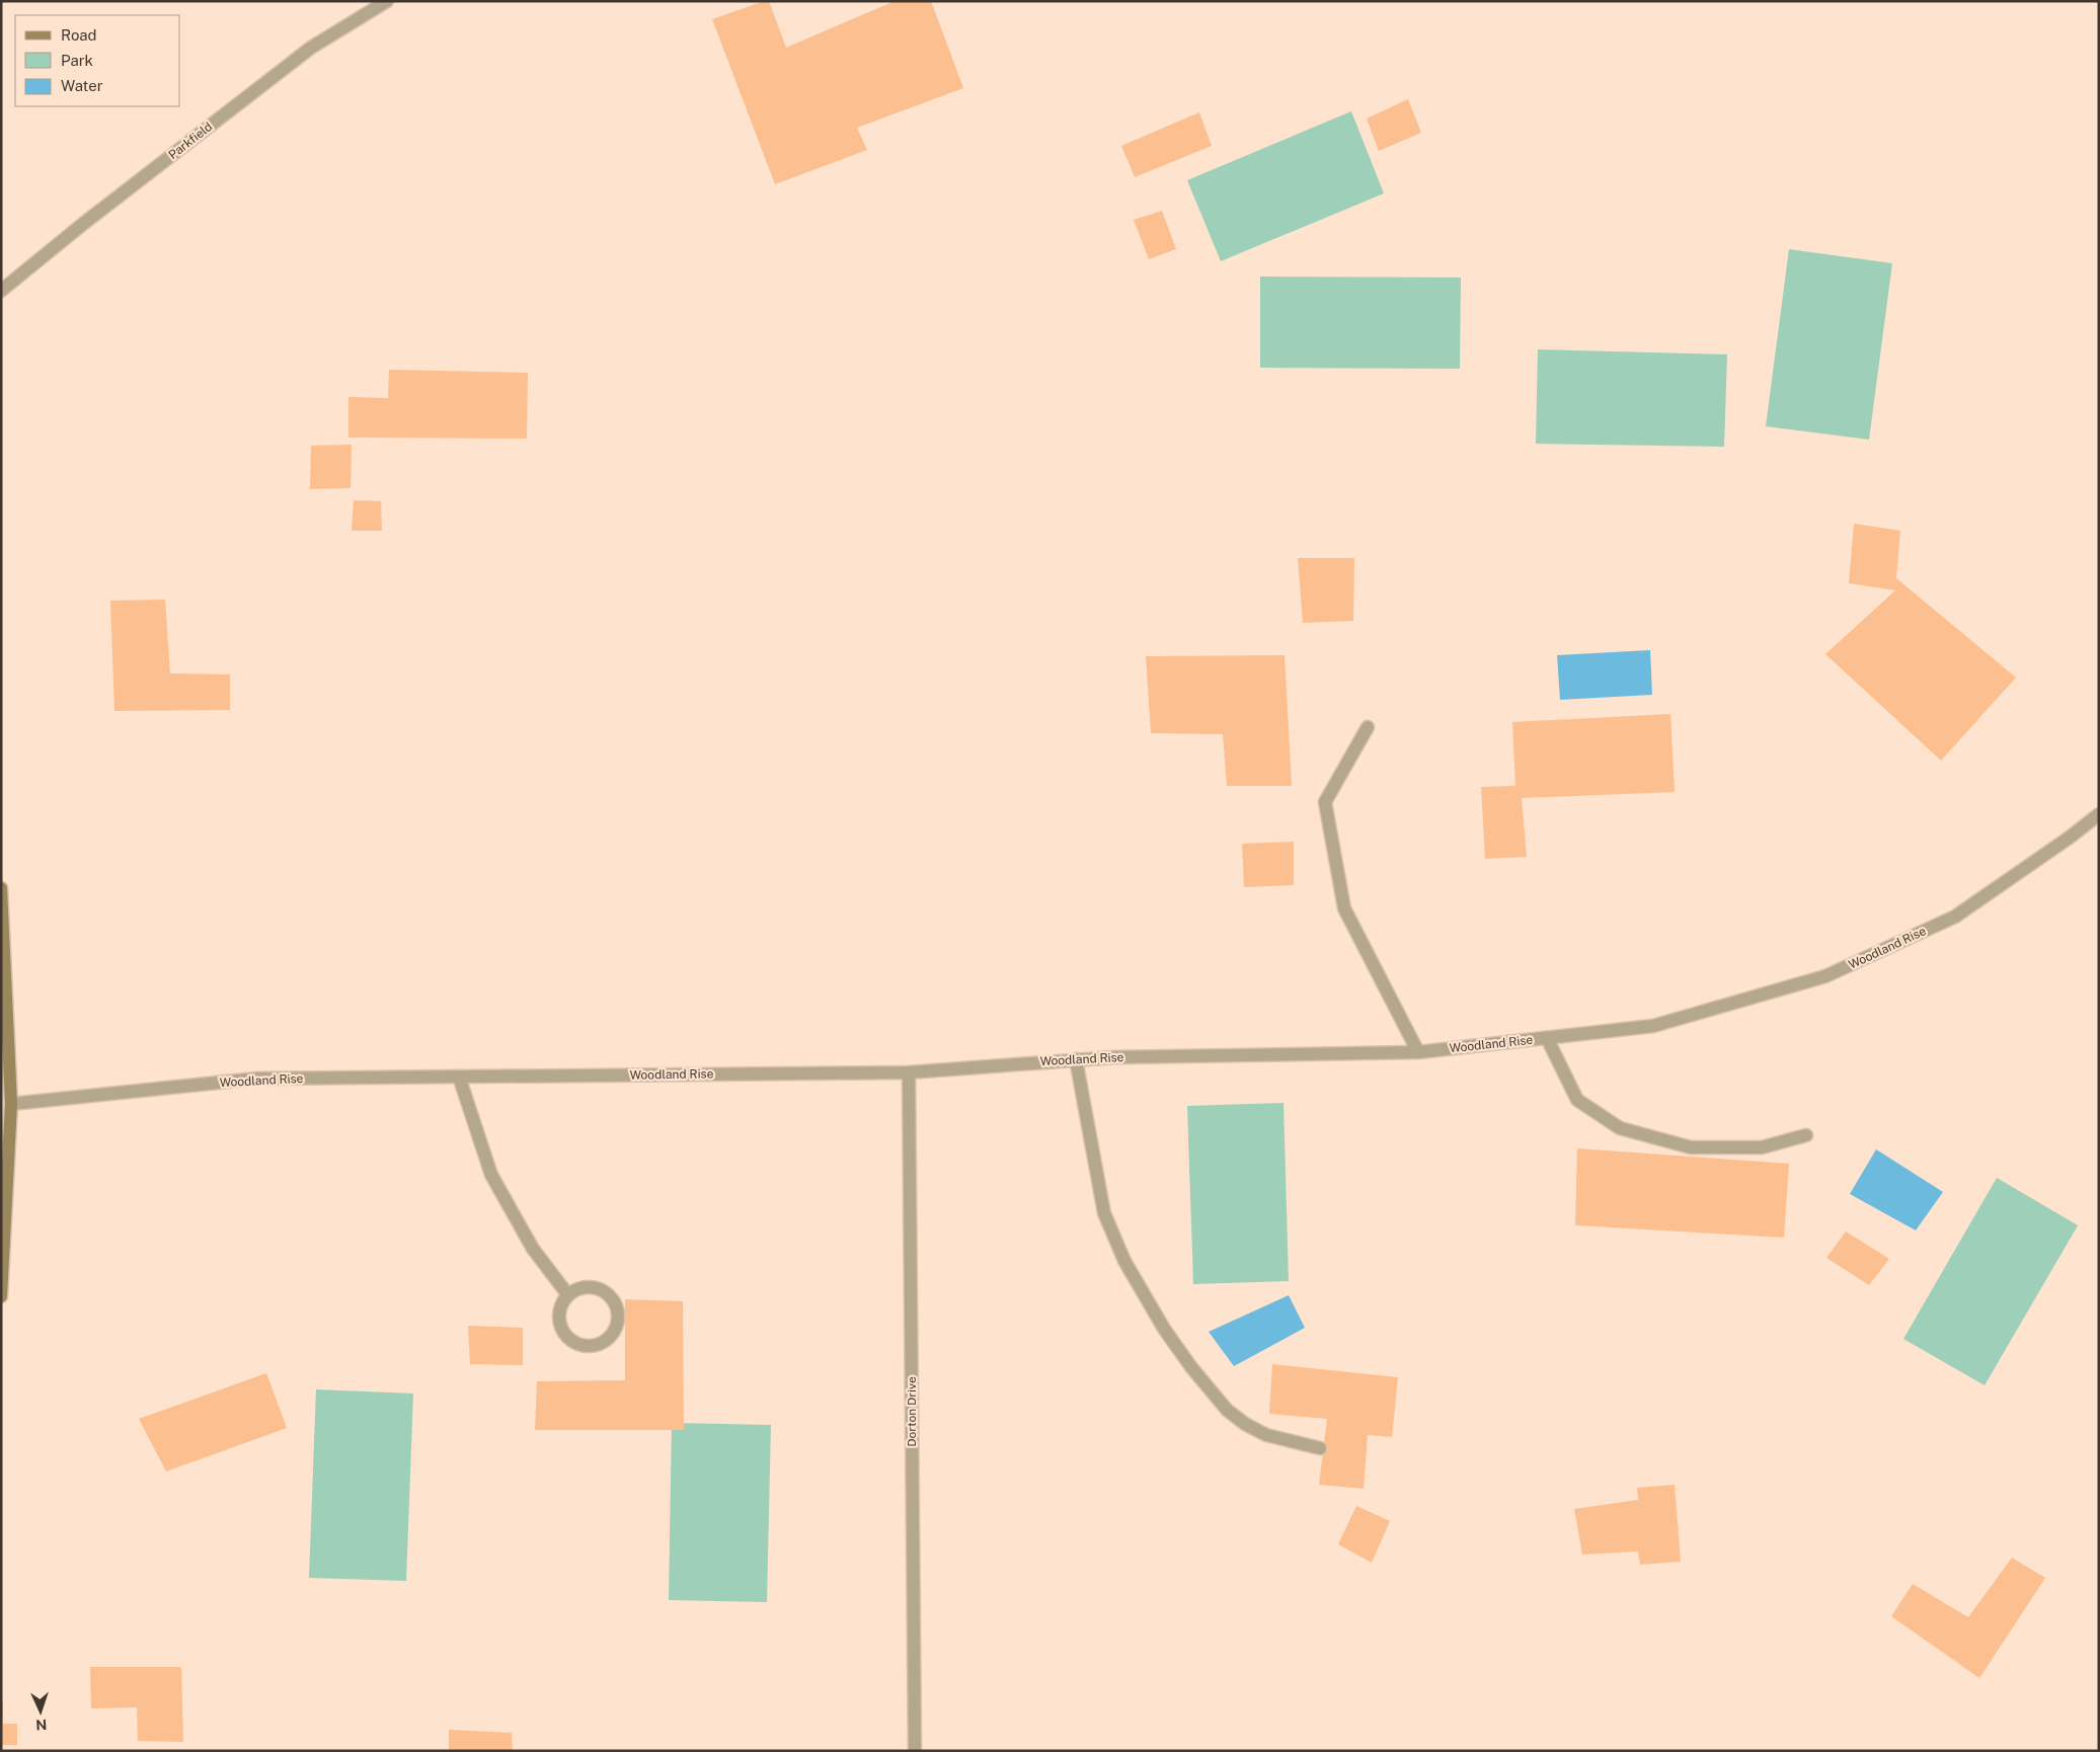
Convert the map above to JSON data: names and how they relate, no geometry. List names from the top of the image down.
{
  "streets": {
    "street": ["Parkfield", "Woodland Rise", "Dorton Drive"]
  },
  "crossings": [
    ["Woodland Rise", "Dorton Drive"]
  ],
  "legend": ["Road", "Park", "Water"],
  "north": "bottom"
}
